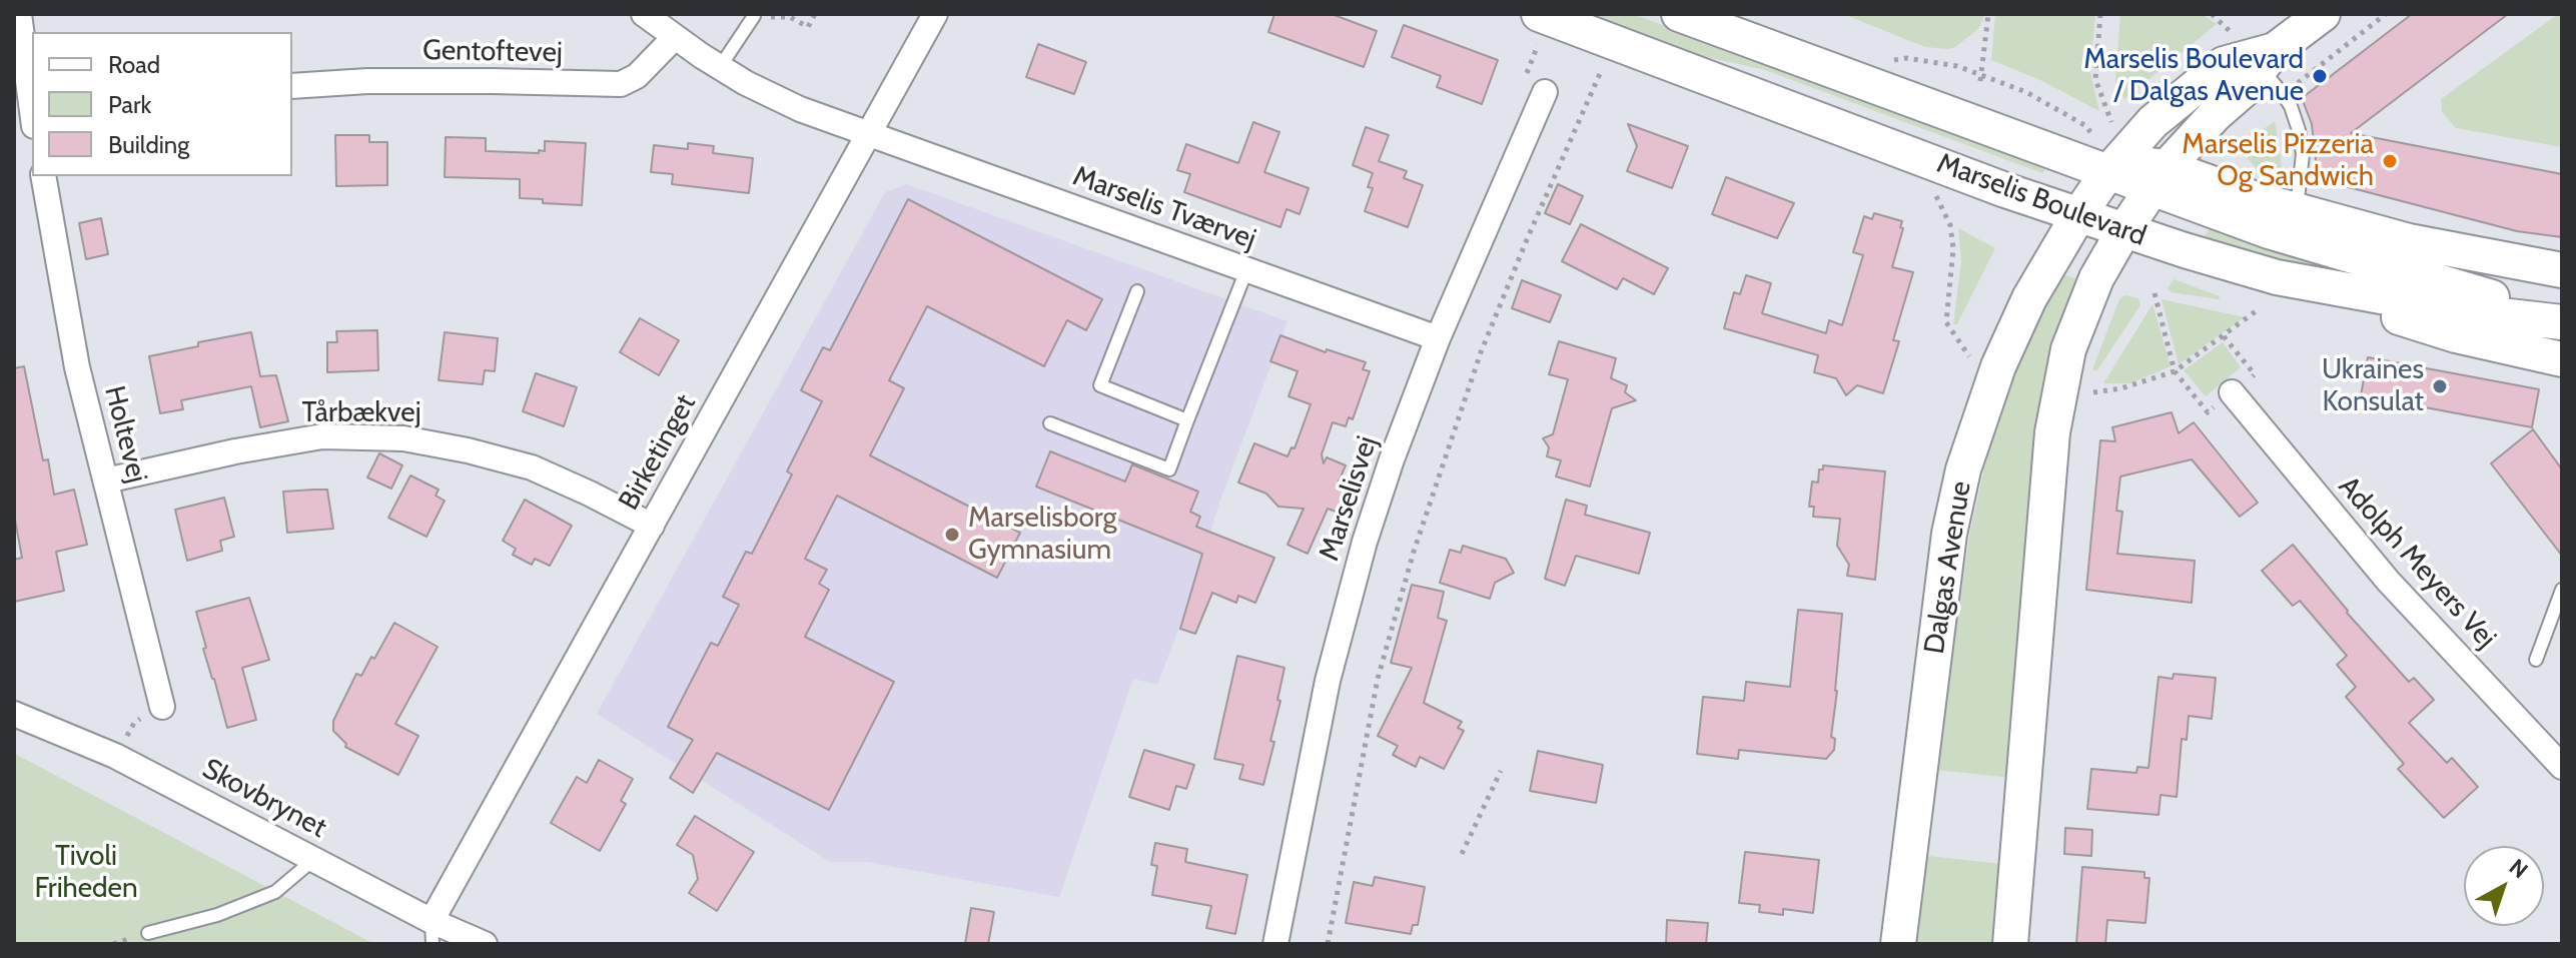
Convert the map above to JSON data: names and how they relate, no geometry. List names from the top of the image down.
{
  "streets": {
    "main road": ["Marselis Boulevard", "Dalgas Avenue"],
    "street": [
      "Gentoftevej",
      "Marselis Tværvej",
      "Tårbækvej",
      "Holtevej",
      "Birketinget",
      "Marselisvej",
      "Adolph Meyers Vej",
      "Skovbrynet"
    ]
  },
  "crossings": [
    ["Gentoftevej", "Marselis Tværvej"],
    ["Marselis Boulevard", "Dalgas Avenue"],
    ["Marselis Tværvej", "Birketinget"],
    ["Marselis Tværvej", "Marselisvej"],
    ["Tårbækvej", "Holtevej"],
    ["Tårbækvej", "Birketinget"],
    ["Birketinget", "Skovbrynet"]
  ],
  "parks": ["Tivoli Friheden"],
  "places": [
    "Marselis Boulevard / Dalgas Avenue",
    "Marselis Pizzeria Og Sandwich",
    "Ukraines Konsulat",
    "Marselisborg Gymnasium"
  ],
  "legend": ["Road", "Park", "Building"],
  "north": "top right"
}
